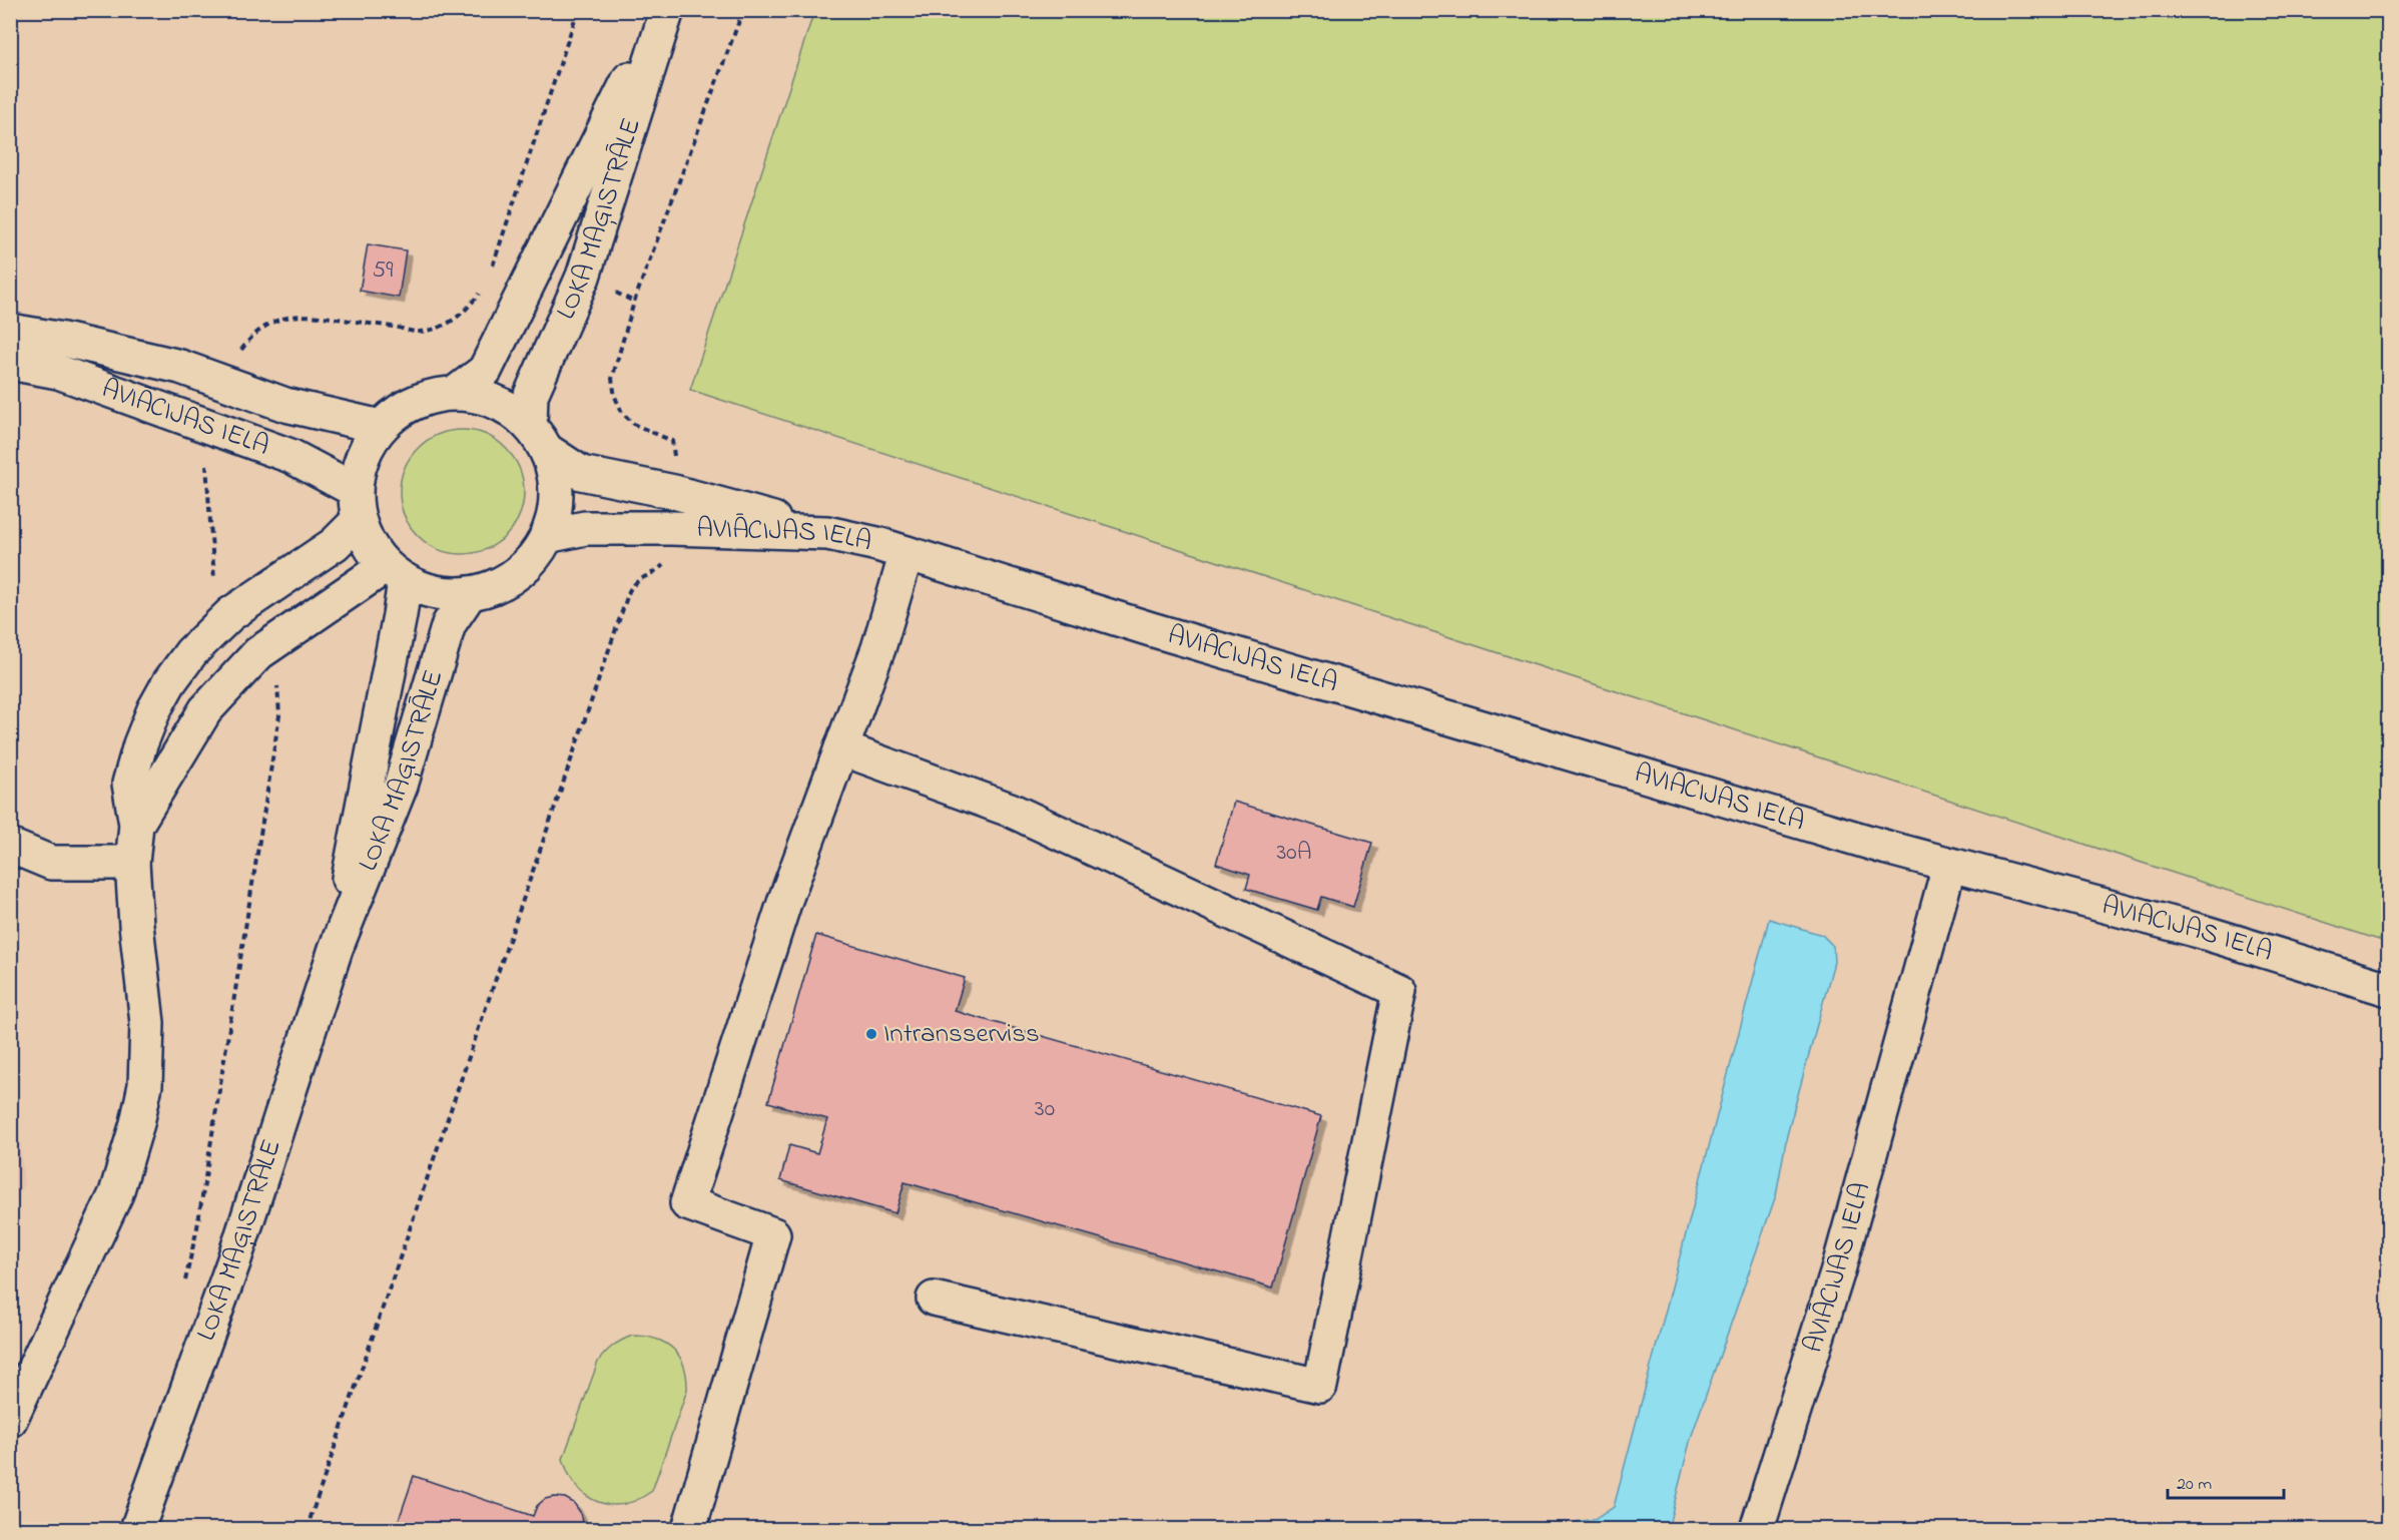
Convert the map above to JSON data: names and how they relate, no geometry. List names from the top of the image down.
{
  "streets": {
    "main road": ["LOKA MAĢISTRĀLE", "AVIĀCIJAS IELA"]
  },
  "crossings": [
    ["LOKA MAĢISTRĀLE", "AVIĀCIJAS IELA"]
  ],
  "places": ["Intransserviss"],
  "house_numbers": ["59", "30A", "30"],
  "scale_bar": "20 m"
}
